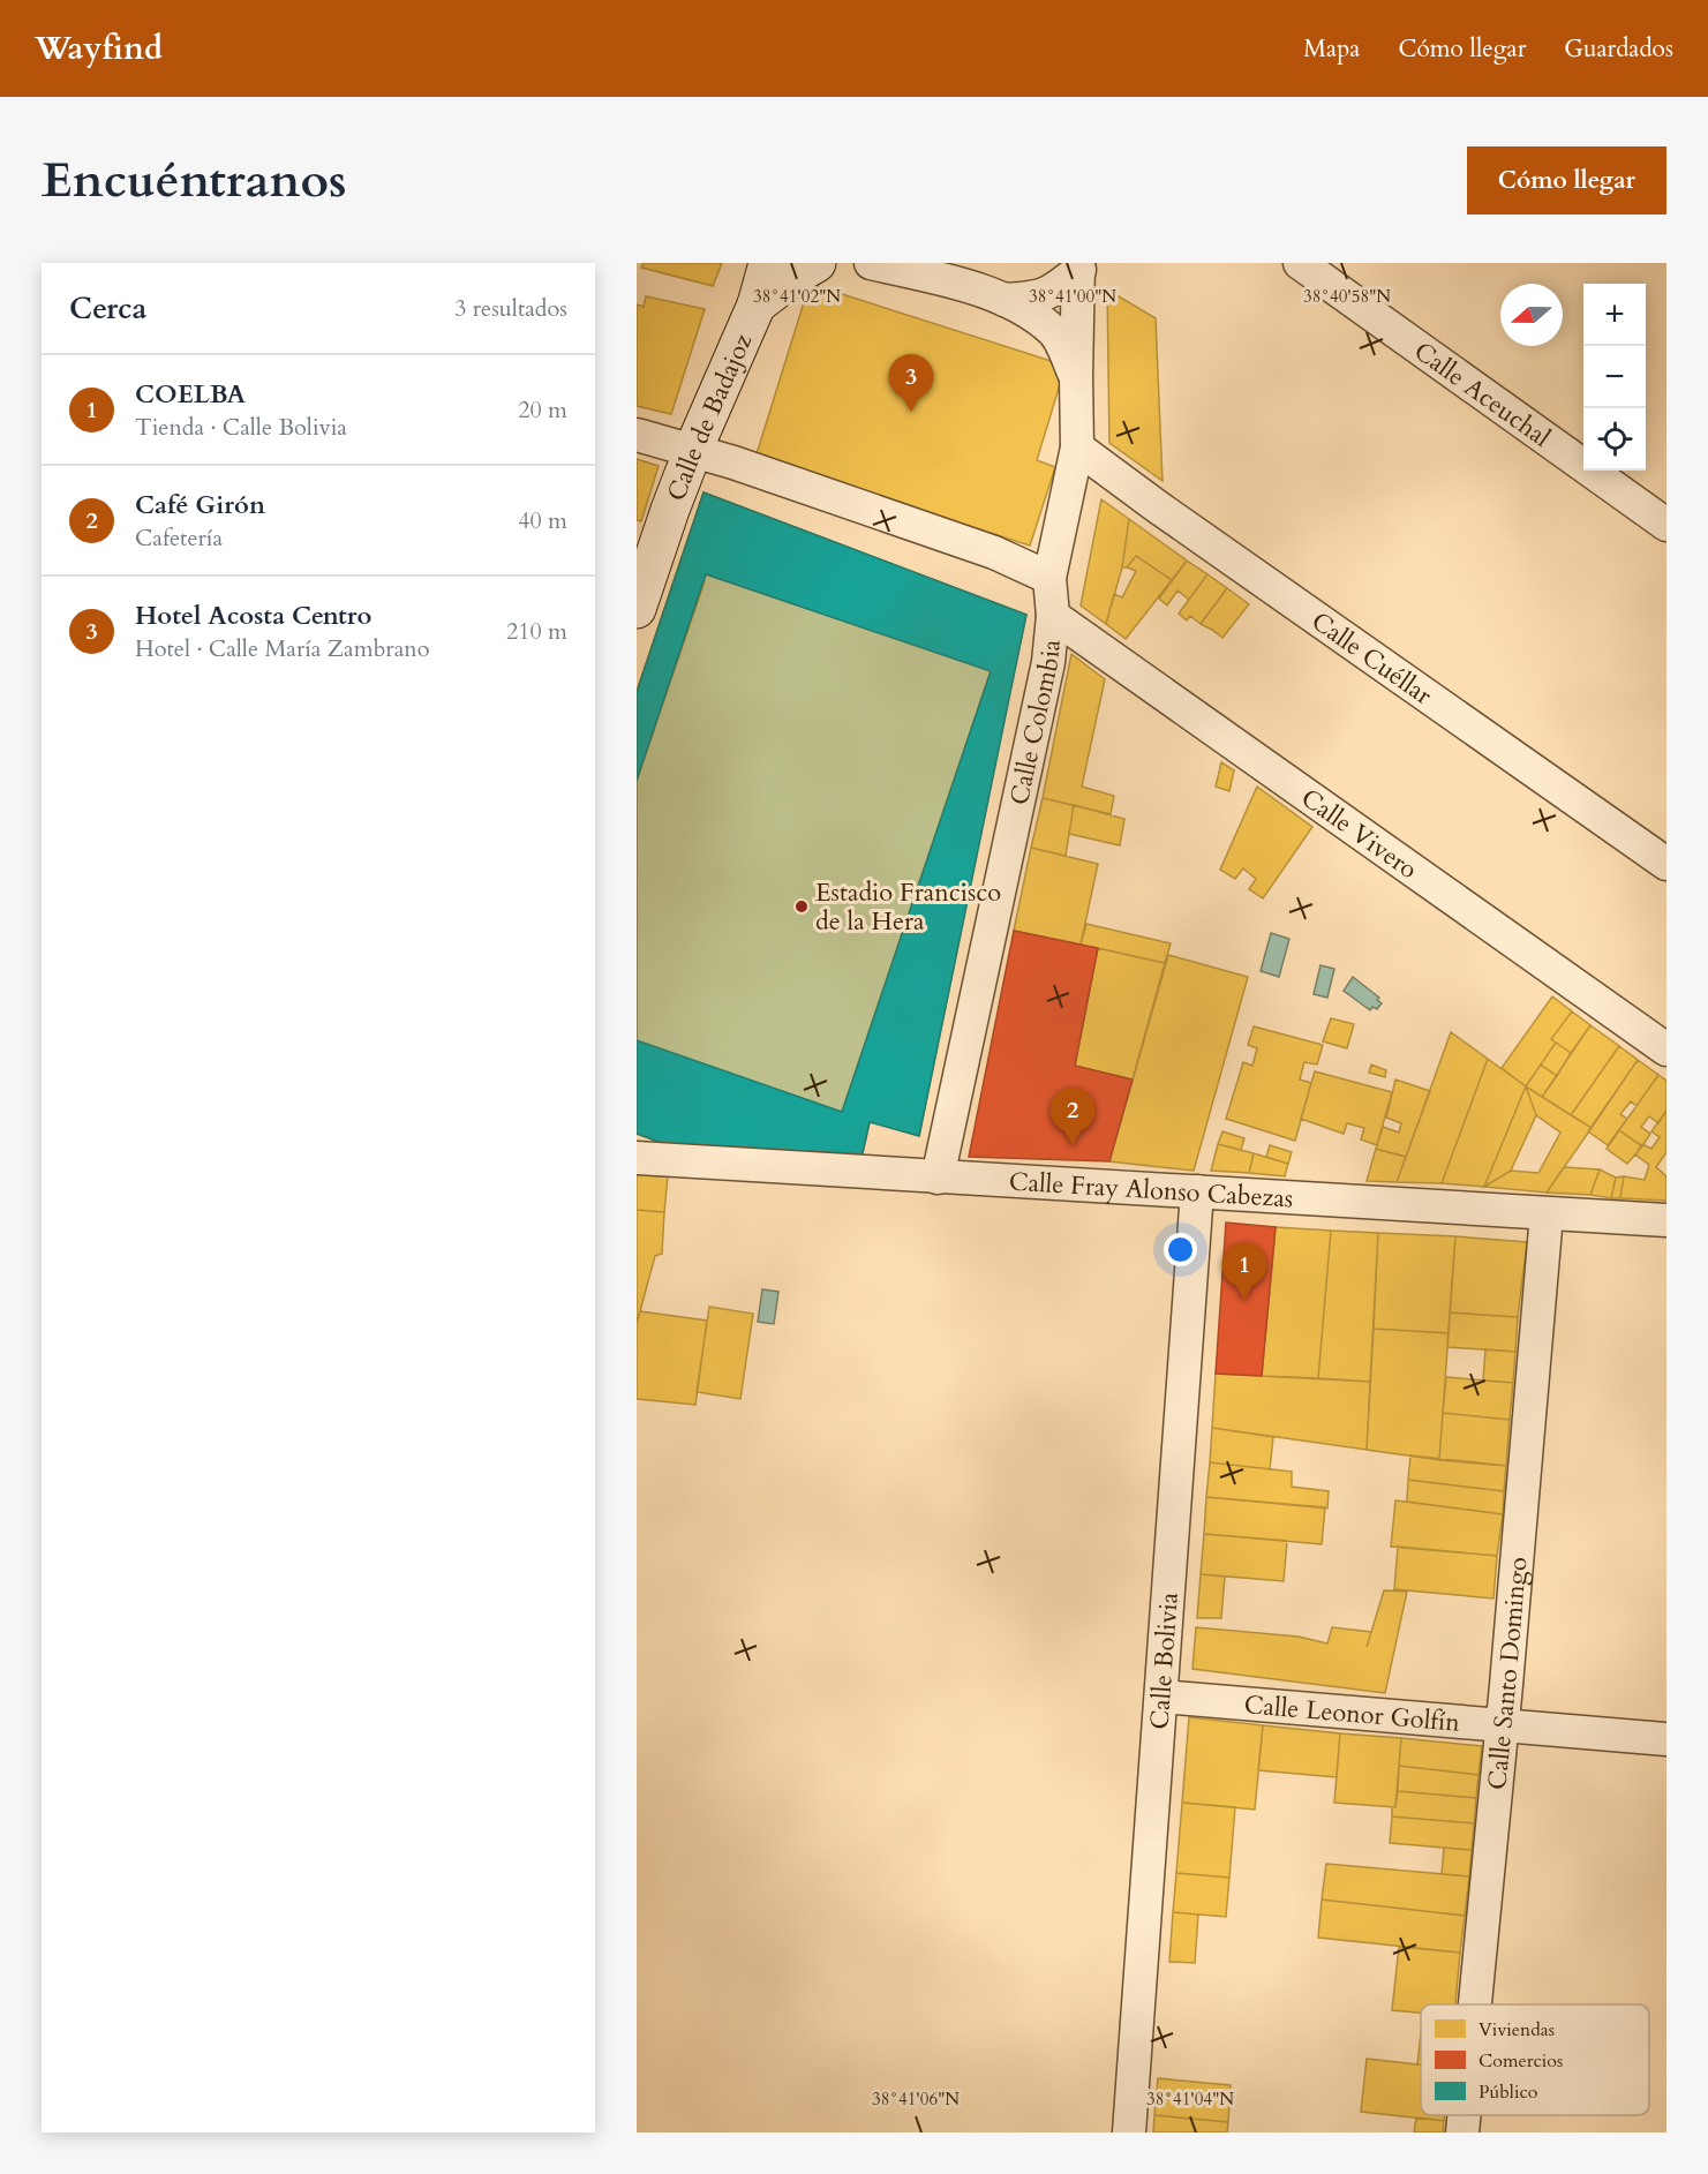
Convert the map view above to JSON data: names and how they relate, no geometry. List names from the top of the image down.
{
  "streets": {
    "street": [
      "Calle Aceuchal",
      "Calle de Badajoz",
      "Calle Cuéllar",
      "Calle Colombia",
      "Calle Vivero",
      "Calle Fray Alonso Cabezas",
      "Calle Bolivia",
      "Calle Santo Domingo",
      "Calle Leonor Golfín"
    ]
  },
  "crossings": [
    ["Calle Cuéllar", "Calle Colombia"],
    ["Calle Colombia", "Calle Vivero"],
    ["Calle Colombia", "Calle Fray Alonso Cabezas"],
    ["Calle Fray Alonso Cabezas", "Calle Bolivia"],
    ["Calle Fray Alonso Cabezas", "Calle Santo Domingo"],
    ["Calle Bolivia", "Calle Leonor Golfín"],
    ["Calle Santo Domingo", "Calle Leonor Golfín"]
  ],
  "places": ["Estadio Francisco de la Hera"],
  "legend": ["Viviendas", "Comercios", "Público"],
  "north": "left",
  "page": {
    "header": "Wayfind",
    "nav": ["Mapa", "Cómo llegar", "Guardados"],
    "buttons": "Cómo llegar",
    "title": "Encuéntranos",
    "heading": ["Cerca", "3 resultados"],
    "map_buttons": ["+", "−"],
    "list": [
      {
        "mark": "1",
        "name": "COELBA",
        "note": "Tienda · Calle Bolivia",
        "value": "20 m"
      },
      {
        "mark": "2",
        "name": "Café Girón",
        "note": "Cafetería",
        "value": "40 m"
      },
      {
        "mark": "3",
        "name": "Hotel Acosta Centro",
        "note": "Hotel · Calle María Zambrano",
        "value": "210 m"
      }
    ],
    "pins": ["3", "2", "1"]
  },
  "coordinates": [
    "38°41'02\"N",
    "38°41'00\"N",
    "38°40'58\"N",
    "38°41'06\"N",
    "38°41'04\"N"
  ]
}
